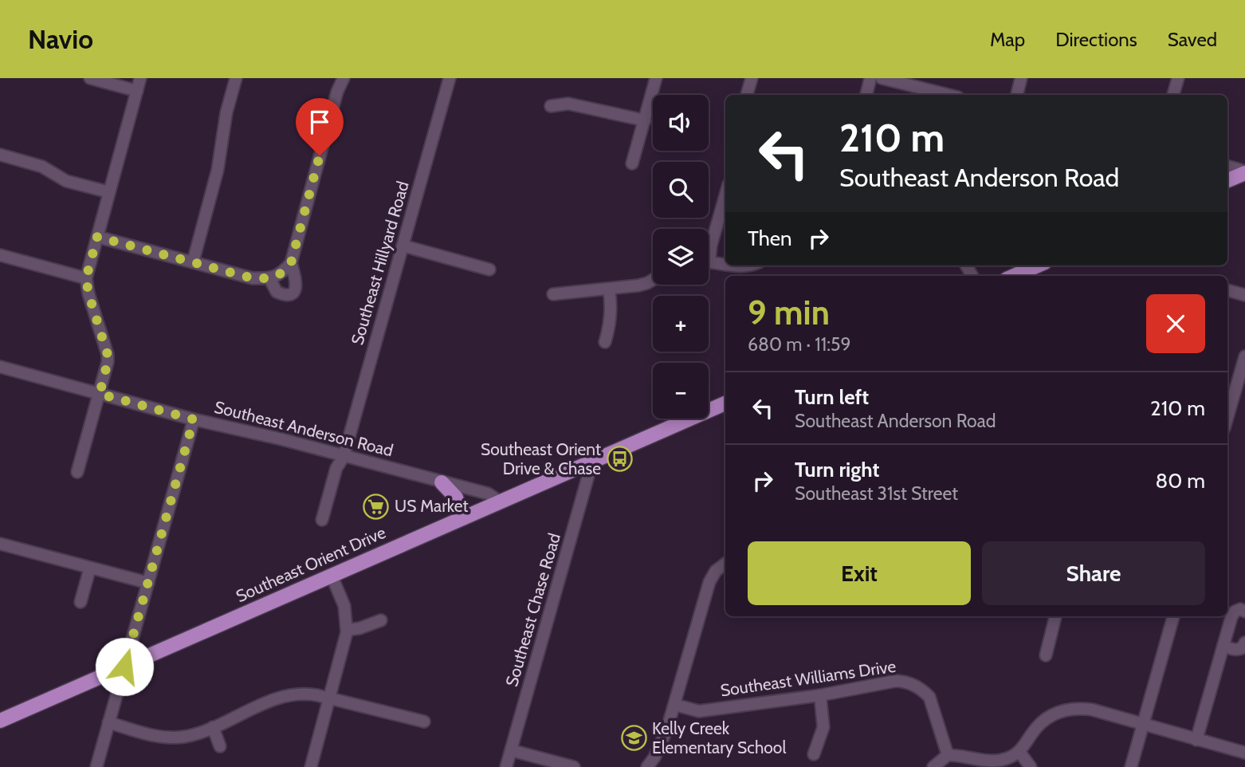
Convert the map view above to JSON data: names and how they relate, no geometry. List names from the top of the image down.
{
  "streets": {
    "main road": ["Southeast Orient Drive"],
    "street": [
      "Southeast Hillyard Road",
      "Southeast Anderson Road",
      "Southeast Chase Road",
      "Southeast Williams Drive"
    ]
  },
  "crossings": [
    ["Southeast Hillyard Road", "Southeast Anderson Road"],
    ["Southeast Anderson Road", "Southeast Orient Drive"],
    ["Southeast Orient Drive", "Southeast Chase Road"]
  ],
  "places": {
    "bus stop": ["Southeast Orient Drive & Chase"],
    "supermarket": ["US Market"],
    "school or university": ["Kelly Creek Elementary School"]
  },
  "page": {
    "header": "Navio",
    "nav": ["Map", "Directions", "Saved"],
    "map_buttons": ["+", "−"],
    "turn": ["210 m", "Southeast Anderson Road"],
    "then": "Then",
    "heading": ["9 min", "680 m · 11:59"],
    "list": [
      {
        "name": "Turn left",
        "note": "Southeast Anderson Road",
        "value": "210 m"
      },
      {
        "name": "Turn right",
        "note": "Southeast 31st Street",
        "value": "80 m"
      }
    ],
    "buttons": ["Exit", "Share"]
  }
}
